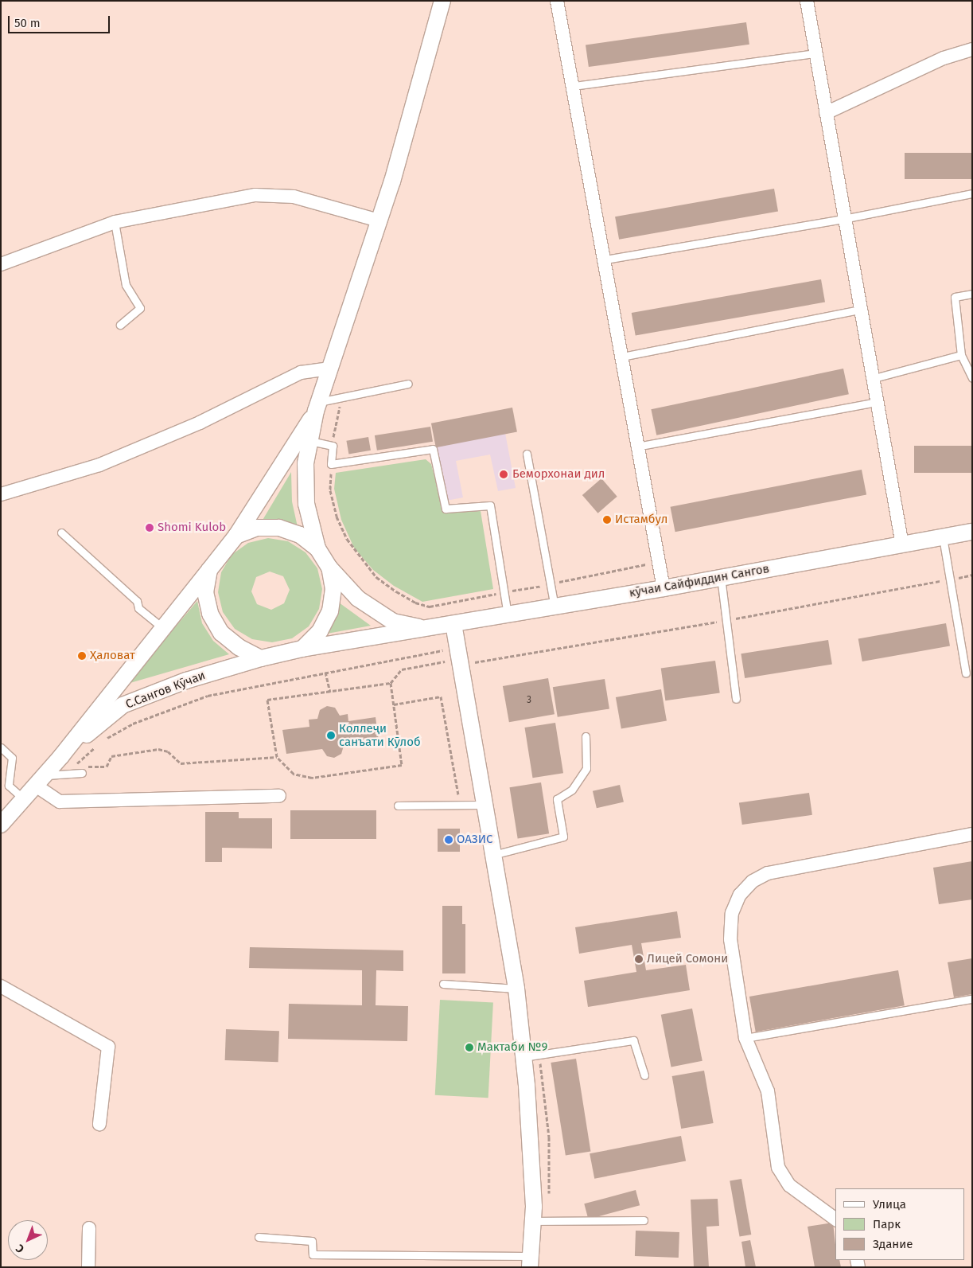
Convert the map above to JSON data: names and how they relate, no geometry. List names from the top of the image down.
{
  "streets": {
    "street": ["кӯчаи Сайфиддин Сангов", "С.Сангов Кӯчаи"]
  },
  "places": [
    "Беморхонаи дил",
    "Истамбул",
    "Shomi Kulob",
    "Ҳаловат",
    "Коллеҷи санъати Кӯлоб",
    "ОАЗИС",
    "Лицей Сомони",
    "Мактаби №9"
  ],
  "house_numbers": ["3"],
  "legend": ["Улица", "Парк", "Здание"],
  "scale_bar": "50 m",
  "north": "bottom left"
}
